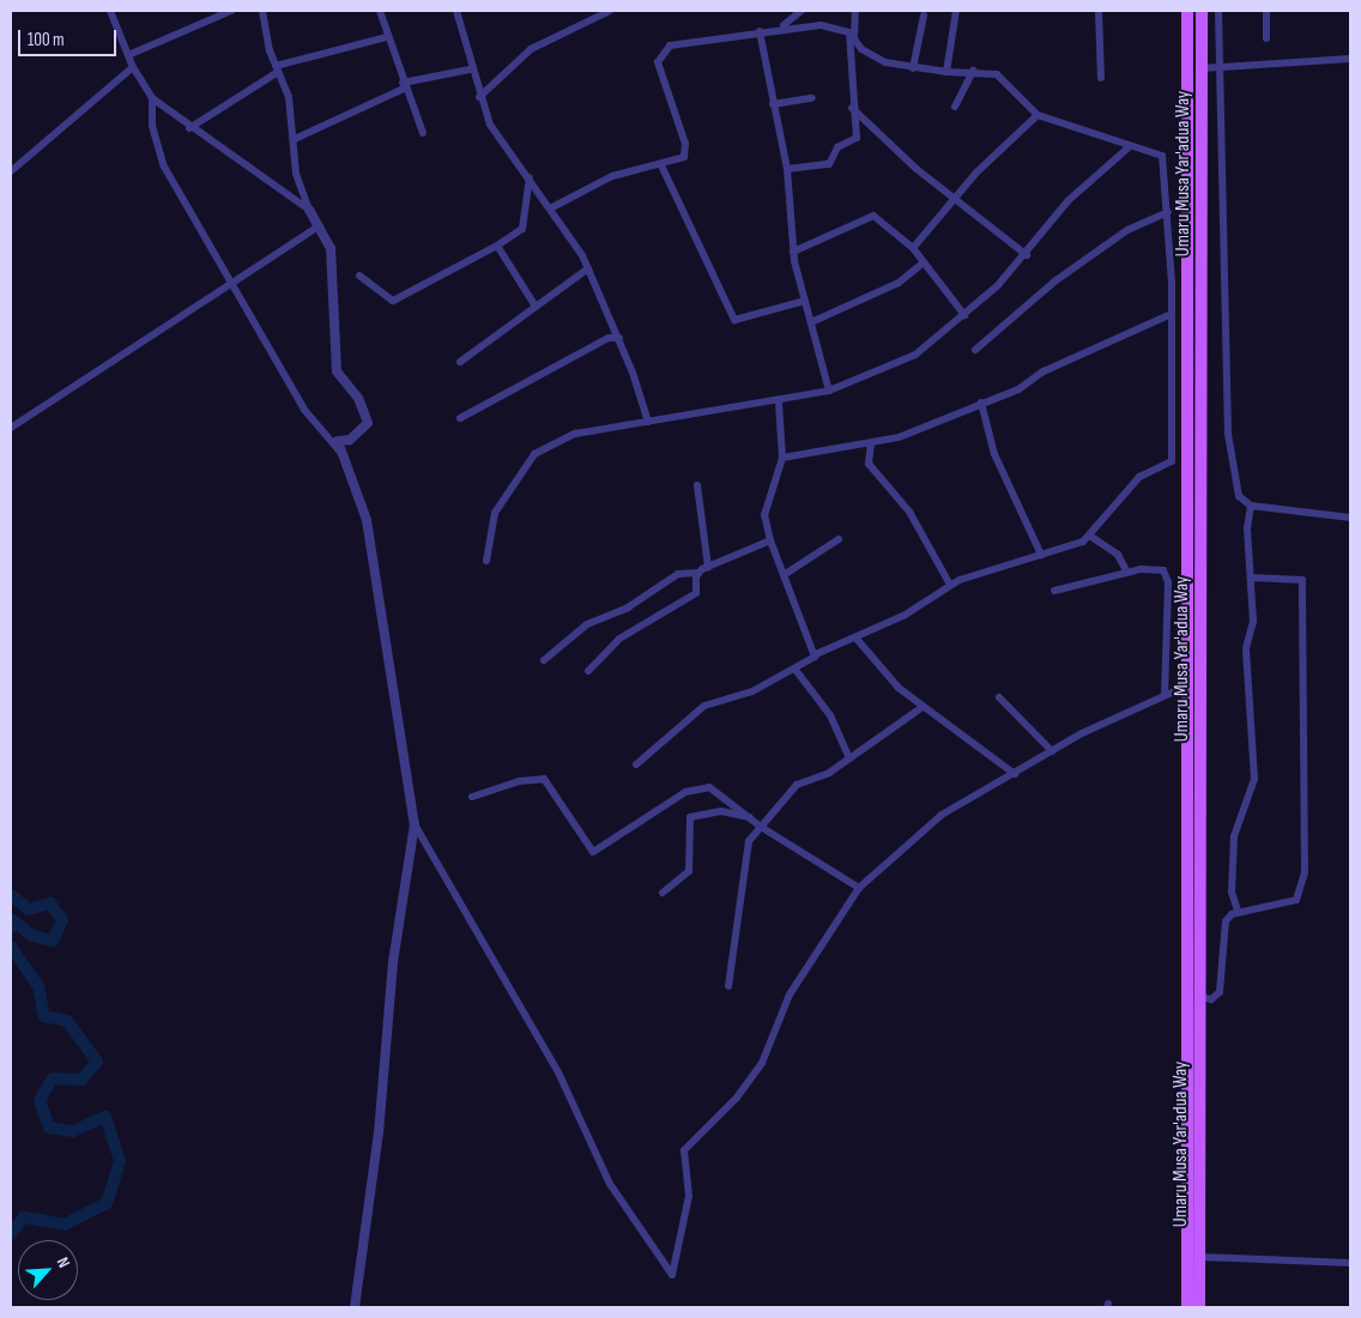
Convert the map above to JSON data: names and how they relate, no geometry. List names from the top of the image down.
{
  "streets": {
    "main road": ["Umaru Musa Yar'adua Way"]
  },
  "scale_bar": "100 m",
  "north": "top right"
}
